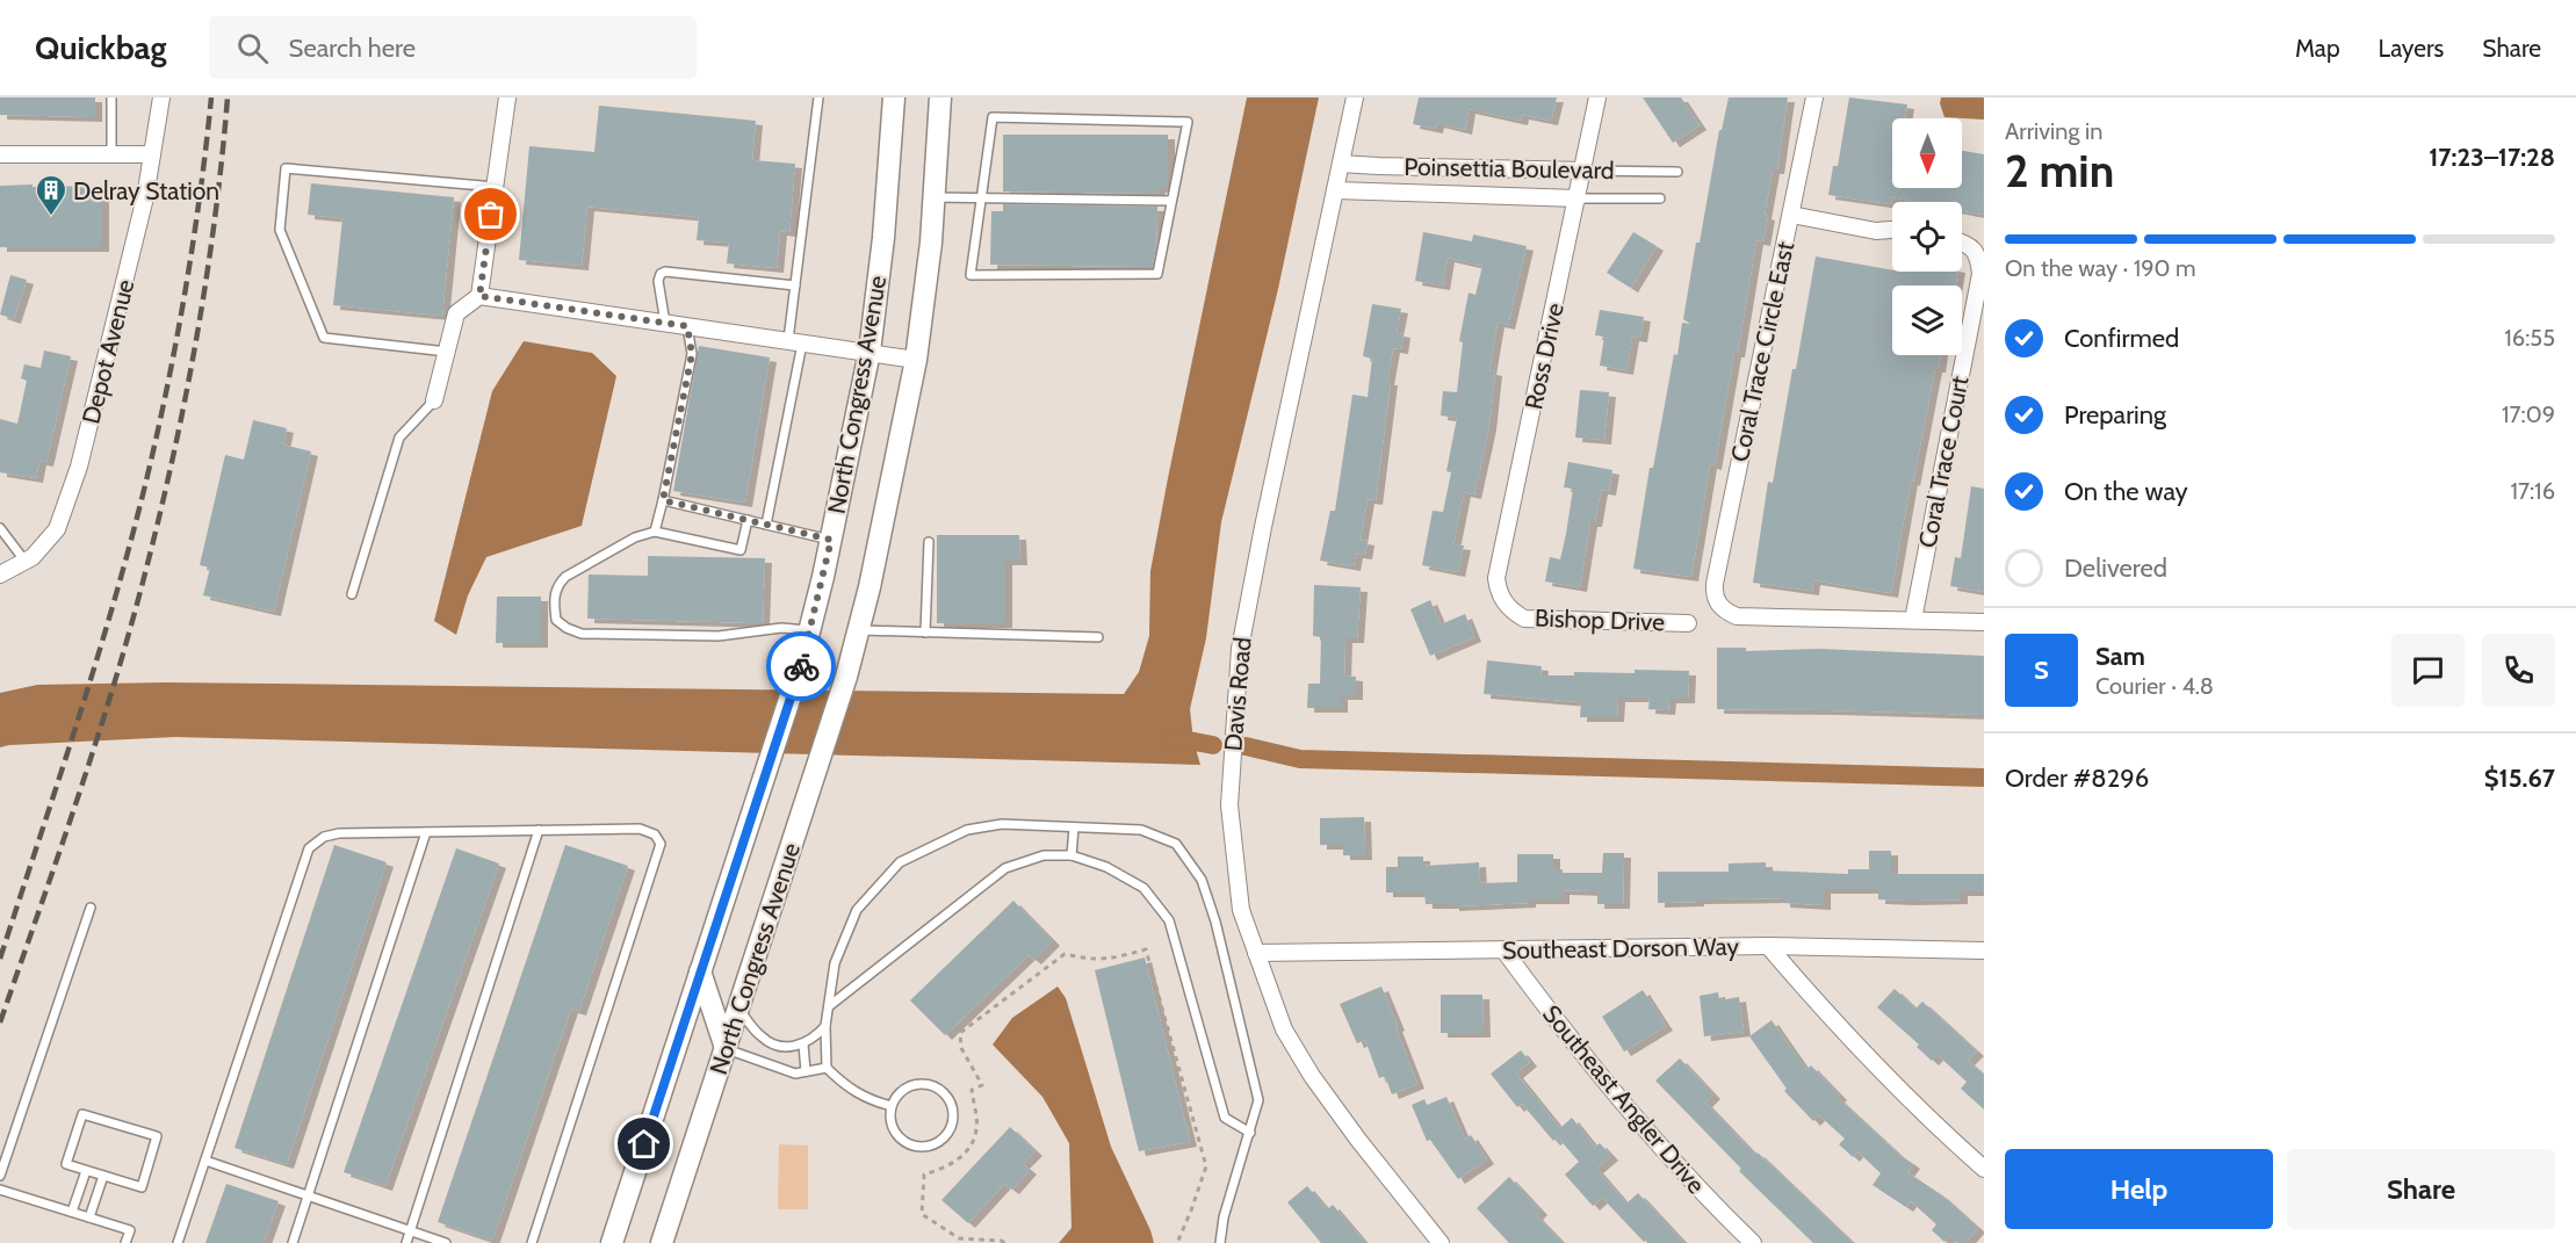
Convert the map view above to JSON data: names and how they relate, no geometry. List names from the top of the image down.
{
  "streets": {
    "main road": ["North Congress Avenue"],
    "street": [
      "Poinsettia Boulevard",
      "Depot Avenue",
      "Coral Trace Circle East",
      "Ross Drive",
      "Coral Trace Court",
      "Bishop Drive",
      "Davis Road",
      "Southeast Dorson Way",
      "Southeast Angler Drive"
    ]
  },
  "crossings": [
    ["Poinsettia Boulevard", "Ross Drive"],
    ["Poinsettia Boulevard", "Davis Road"],
    ["Coral Trace Circle East", "Coral Trace Court"],
    ["Ross Drive", "Bishop Drive"],
    ["Davis Road", "Southeast Dorson Way"],
    ["Southeast Dorson Way", "Southeast Angler Drive"]
  ],
  "places": {
    "building": ["Delray Station"]
  },
  "north": "bottom",
  "page": {
    "header": "Quickbag",
    "search": "Search here",
    "nav": ["Map", "Layers", "Share"],
    "heading": ["2 min", "Arriving in", "17:23–17:28"],
    "panel": [
      "Sam",
      "Courier · 4.8",
      "Order #8296",
      "$15.67"
    ],
    "bar": "On the way · 190 m",
    "list": [
      ["Confirmed", "16:55"],
      ["Preparing", "17:09"],
      ["On the way", "17:16"],
      "Delivered"
    ],
    "round": "S",
    "buttons": ["Help", "Share"]
  }
}
